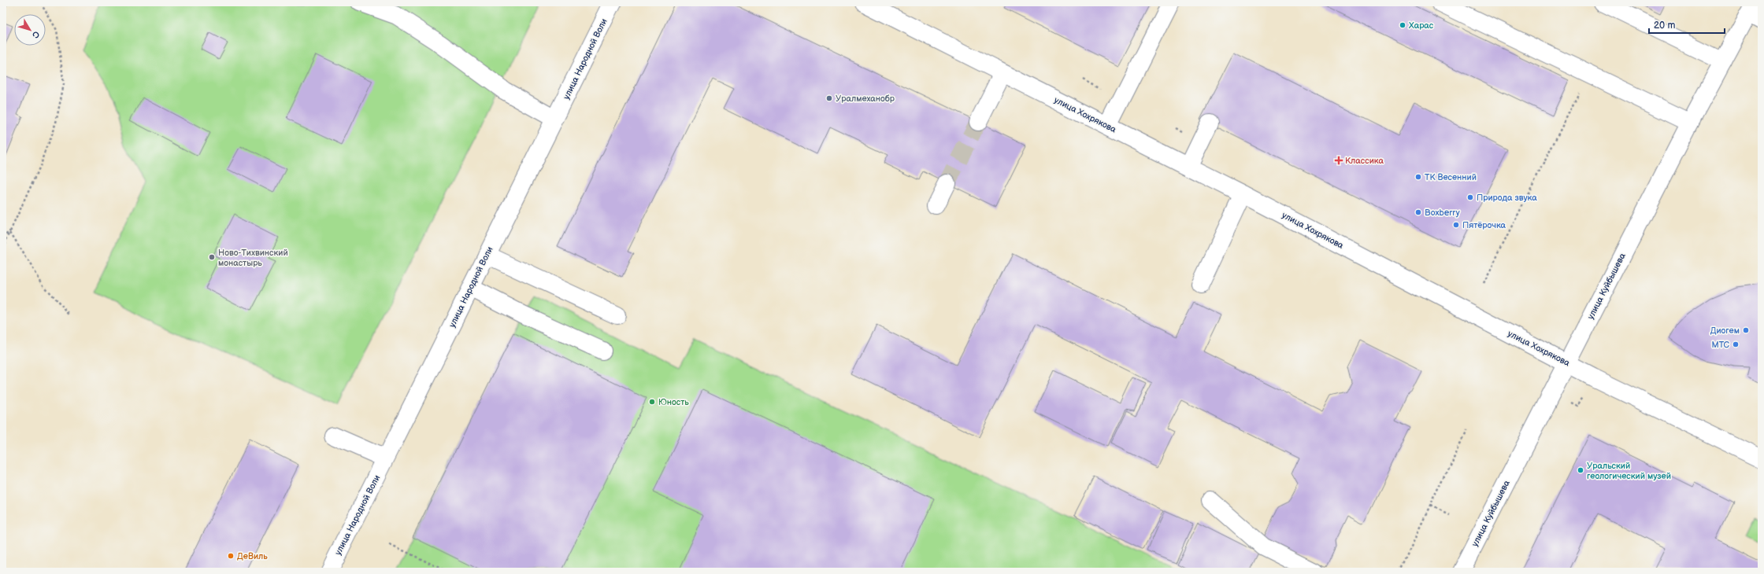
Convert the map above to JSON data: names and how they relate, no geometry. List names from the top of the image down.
{
  "streets": {
    "street": ["улица Народной Воли", "улица Хохрякова", "улица Куйбышева"]
  },
  "crossings": [
    ["улица Хохрякова", "улица Куйбышева"]
  ],
  "places": {
    "other": [
      "Харас",
      "Уралмеханобр",
      "ТК Весенний",
      "Природа звука",
      "Boxberry",
      "Пятёрочка",
      "Ново-Тихвинский монастырь",
      "Диогем",
      "МТС",
      "Юность",
      "Уральский геологический музей",
      "ДеВиль"
    ],
    "health": ["Классика"]
  },
  "scale_bar": "20 m",
  "north": "bottom right"
}
